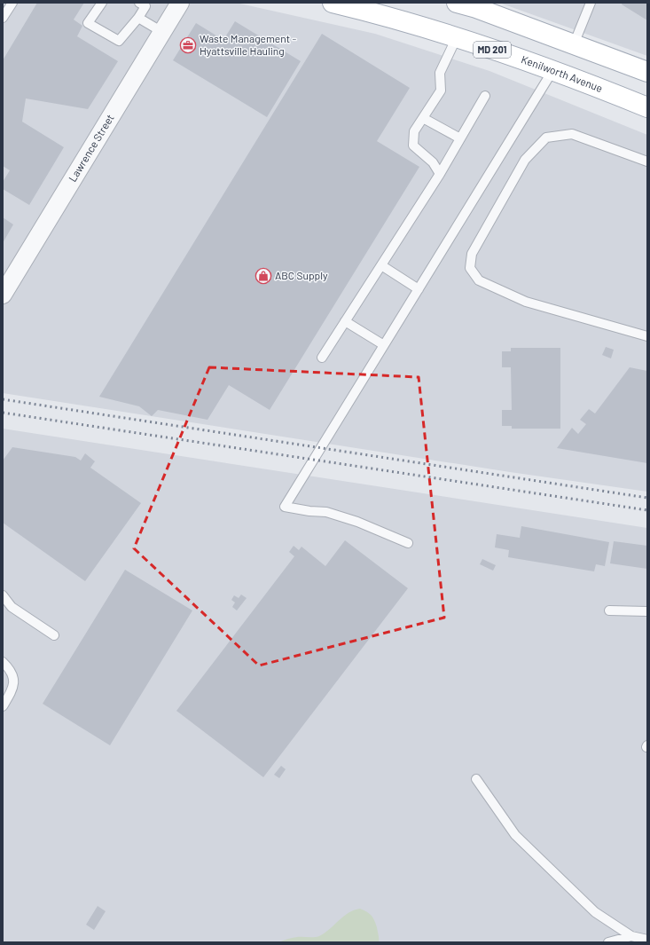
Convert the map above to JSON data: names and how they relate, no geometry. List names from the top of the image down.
{
  "streets": {
    "main road": ["MD 201", "Kenilworth Avenue"],
    "street": ["Lawrence Street"]
  },
  "places": {
    "office": ["Waste Management - Hyattsville Hauling"],
    "shop": ["ABC Supply"]
  }
}
